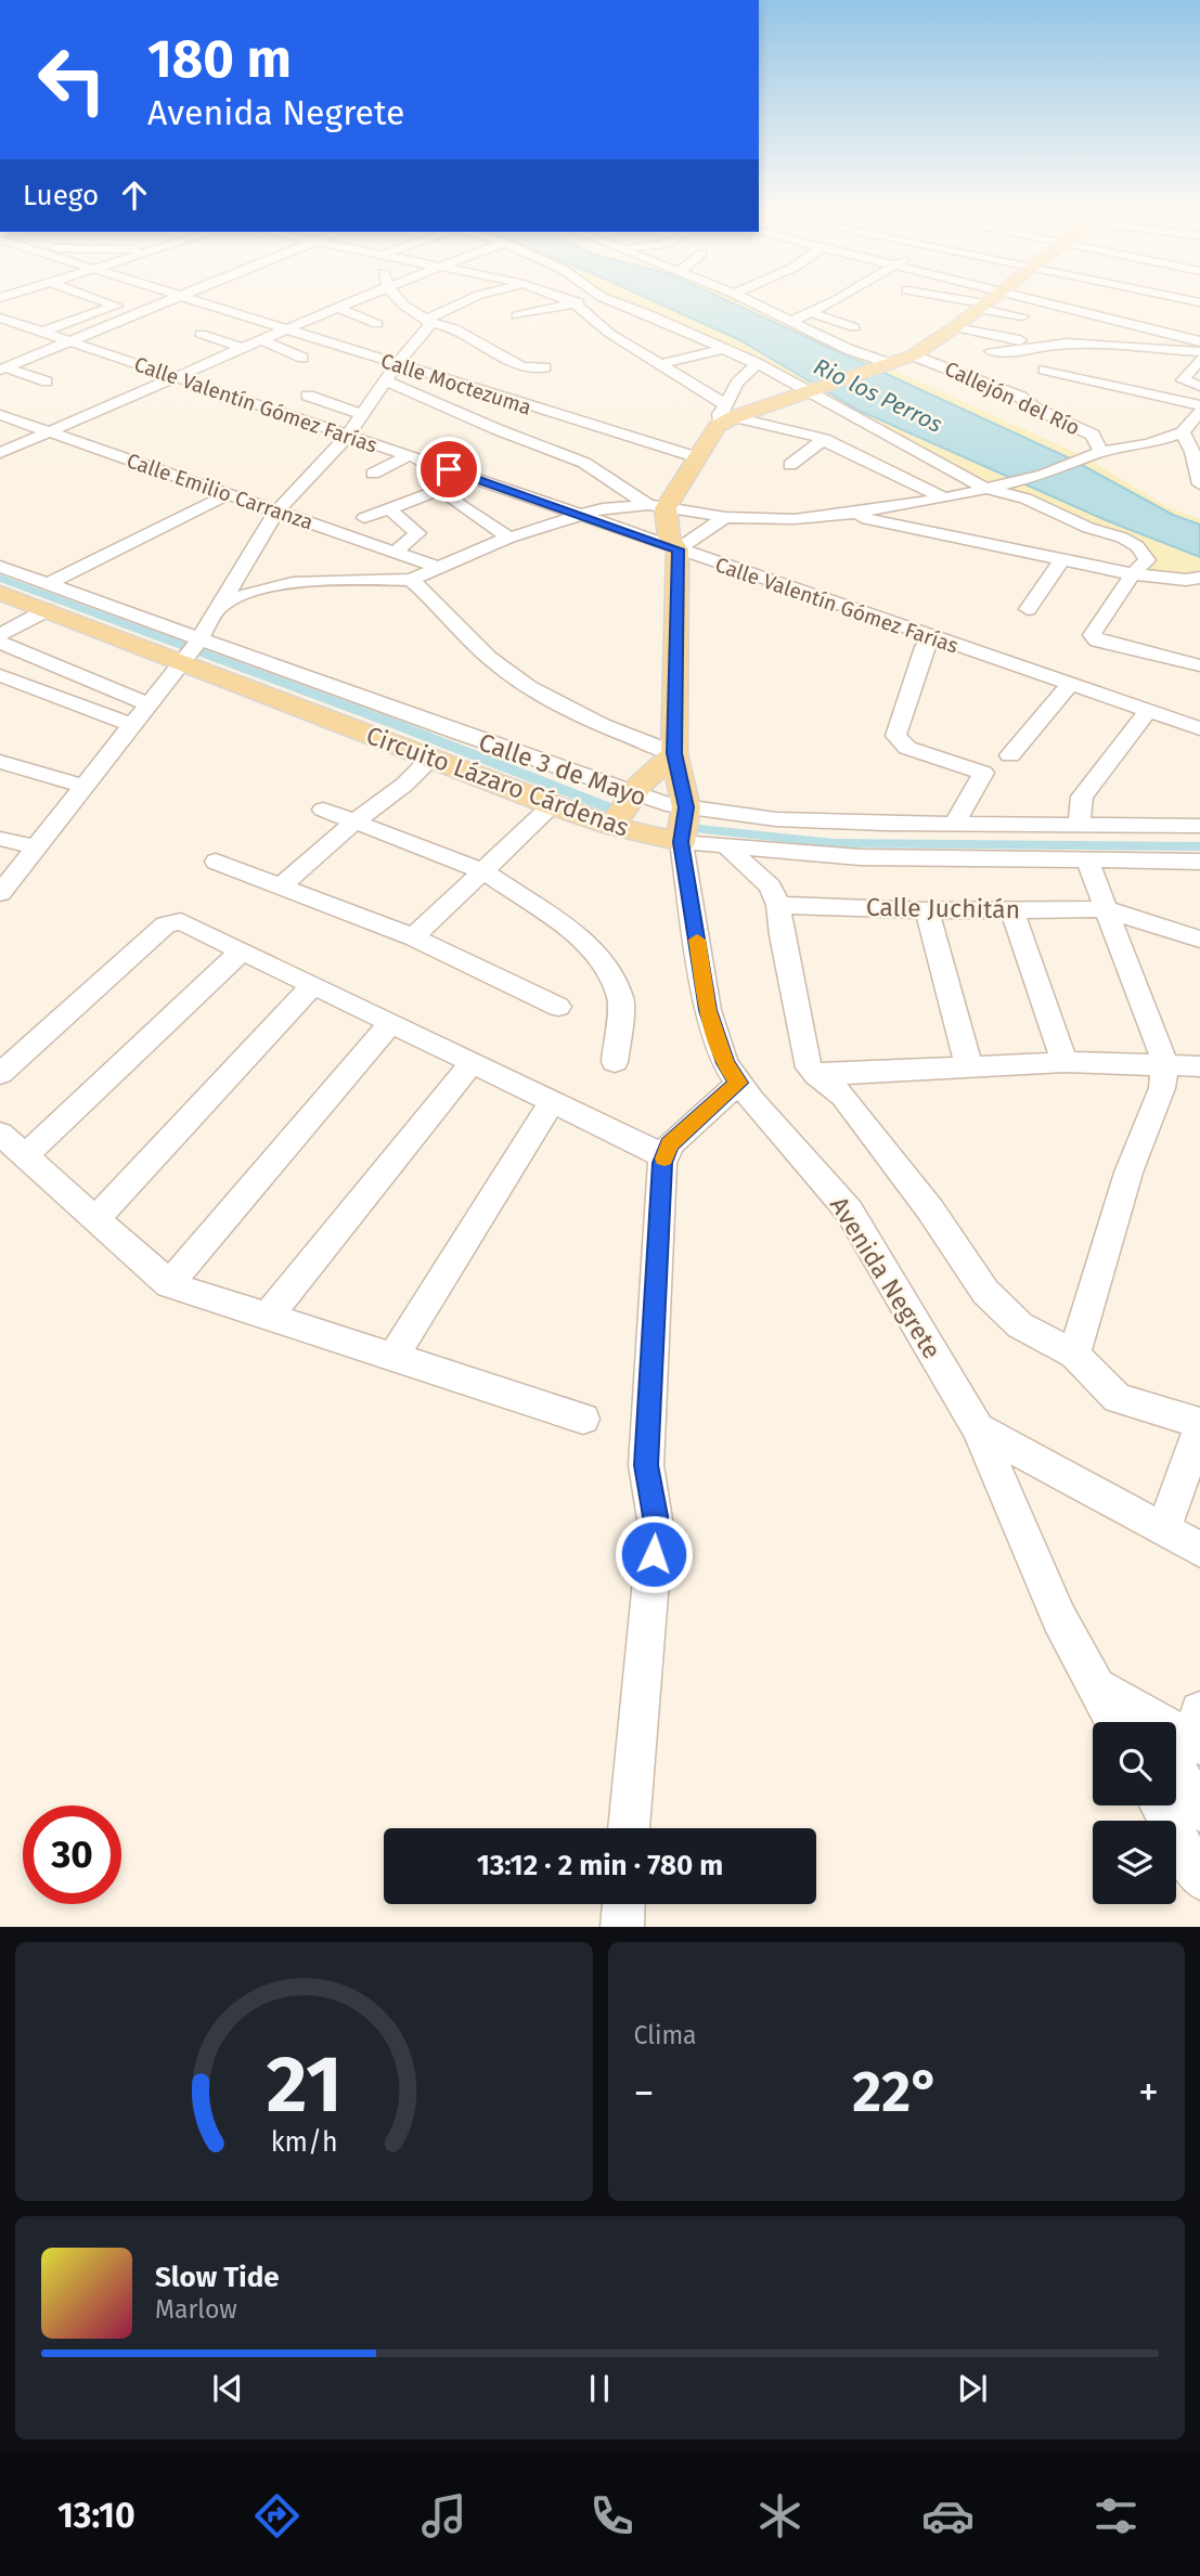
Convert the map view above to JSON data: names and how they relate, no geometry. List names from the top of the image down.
{
  "streets": {
    "main road": ["Circuito Lázaro Cárdenas"],
    "street": [
      "Calle Moctezuma",
      "Callejón del Río",
      "Calle Valentín Gómez Farías",
      "Calle Emilio Carranza",
      "Calle 3 de Mayo",
      "Calle Juchitán",
      "Avenida Negrete"
    ]
  },
  "crossings": [
    ["Calle 3 de Mayo", "Circuito Lázaro Cárdenas"],
    ["Circuito Lázaro Cárdenas", "Avenida Negrete"]
  ],
  "water": ["Rio los Perros"],
  "page": {
    "turn": ["180 m", "Avenida Negrete"],
    "then": "Luego",
    "limit": "30",
    "trip": "13:12 · 2 min · 780 m",
    "tile": "Clima",
    "heat": ["−", "22°", "+"],
    "song": ["Slow Tide", "Marlow"],
    "tabs": "13:10",
    "gauge": ["21", "km/h"]
  }
}
